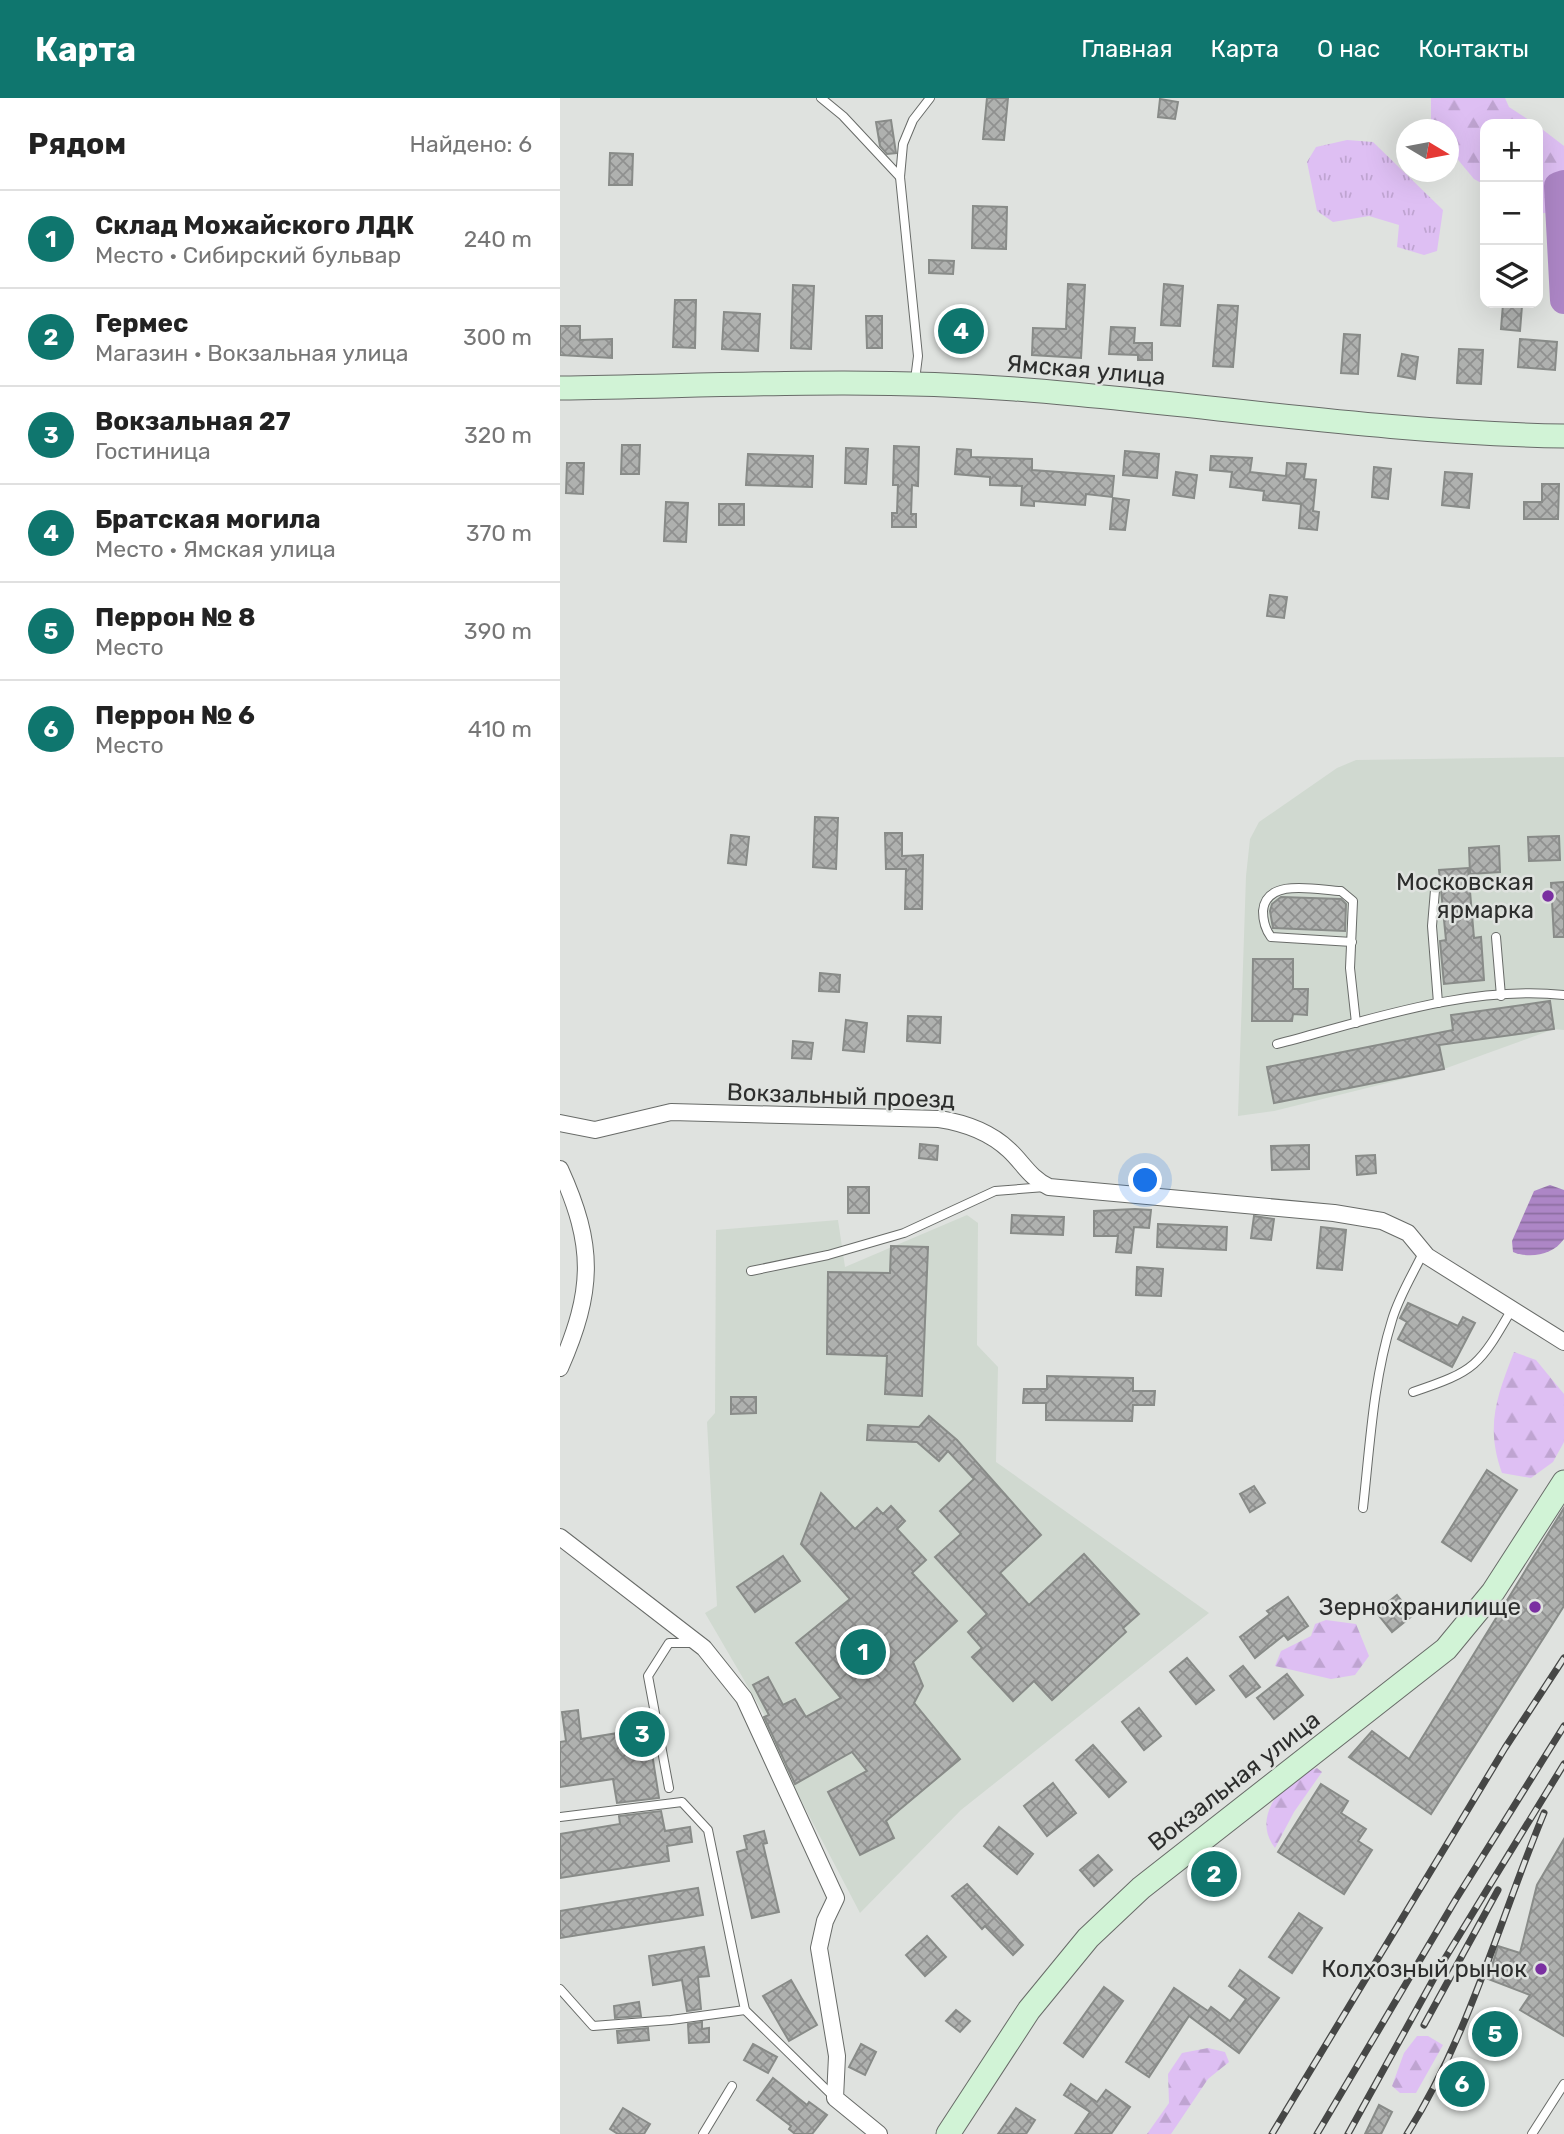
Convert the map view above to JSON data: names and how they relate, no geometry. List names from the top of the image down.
{
  "streets": {
    "main road": ["Ямская улица", "Вокзальная улица"],
    "street": ["Вокзальный проезд"]
  },
  "places": ["Московская ярмарка", "Зернохранилище", "Колхозный рынок"],
  "north": "right",
  "page": {
    "header": "Карта",
    "nav": [
      "Главная",
      "Карта",
      "О нас",
      "Контакты"
    ],
    "heading": ["Рядом", "Найдено: 6"],
    "map_buttons": ["+", "−"],
    "list": [
      {
        "mark": "1",
        "name": "Склад Можайского ЛДК",
        "note": "Место · Сибирский бульвар",
        "value": "240 m"
      },
      {
        "mark": "2",
        "name": "Гермес",
        "note": "Магазин · Вокзальная улица",
        "value": "300 m"
      },
      {
        "mark": "3",
        "name": "Вокзальная 27",
        "note": "Гостиница",
        "value": "320 m"
      },
      {
        "mark": "4",
        "name": "Братская могила",
        "note": "Место · Ямская улица",
        "value": "370 m"
      },
      {
        "mark": "5",
        "name": "Перрон № 8",
        "note": "Место",
        "value": "390 m"
      },
      {
        "mark": "6",
        "name": "Перрон № 6",
        "note": "Место",
        "value": "410 m"
      }
    ],
    "pins": [
      "4",
      "1",
      "3",
      "2",
      "5",
      "6"
    ]
  }
}
